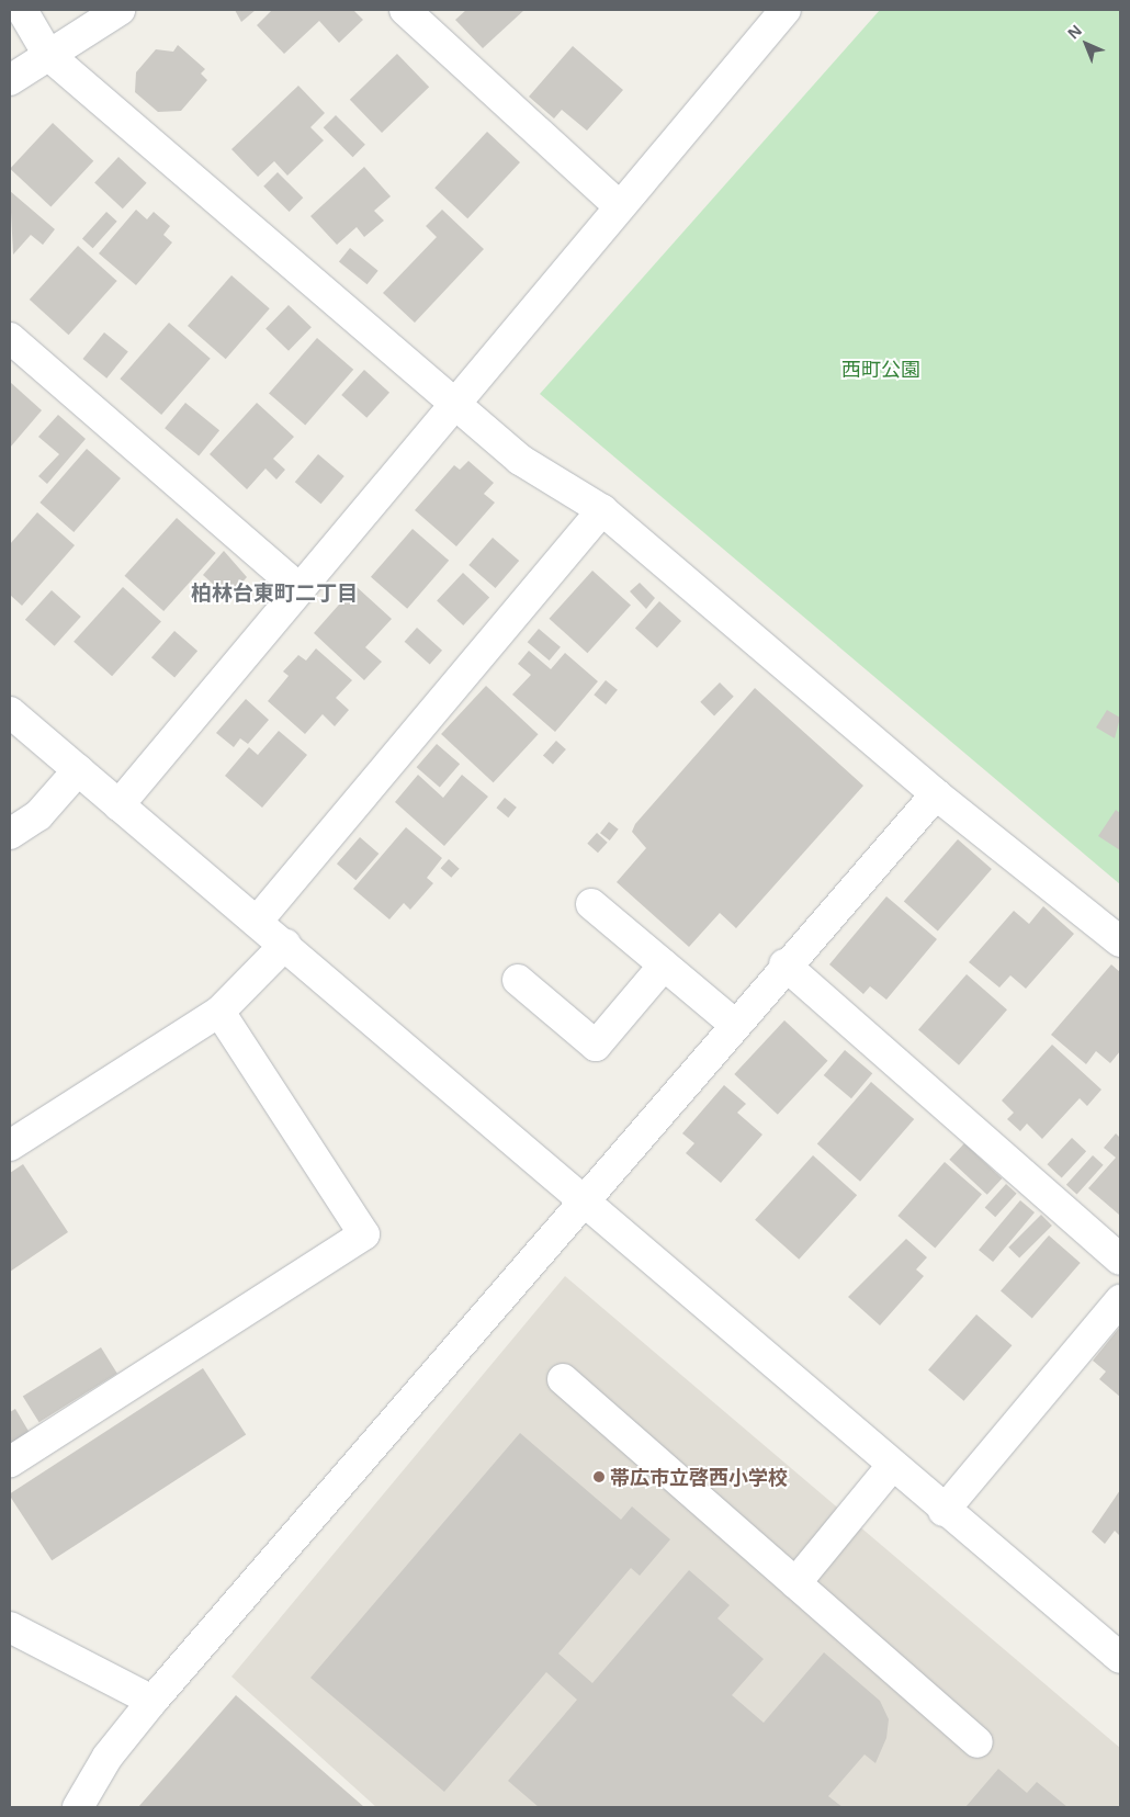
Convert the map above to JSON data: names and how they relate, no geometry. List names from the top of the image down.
{
  "districts": ["柏林台東町二丁目"],
  "parks": ["西町公園"],
  "places": ["帯広市立啓西小学校"],
  "north": "top left"
}
